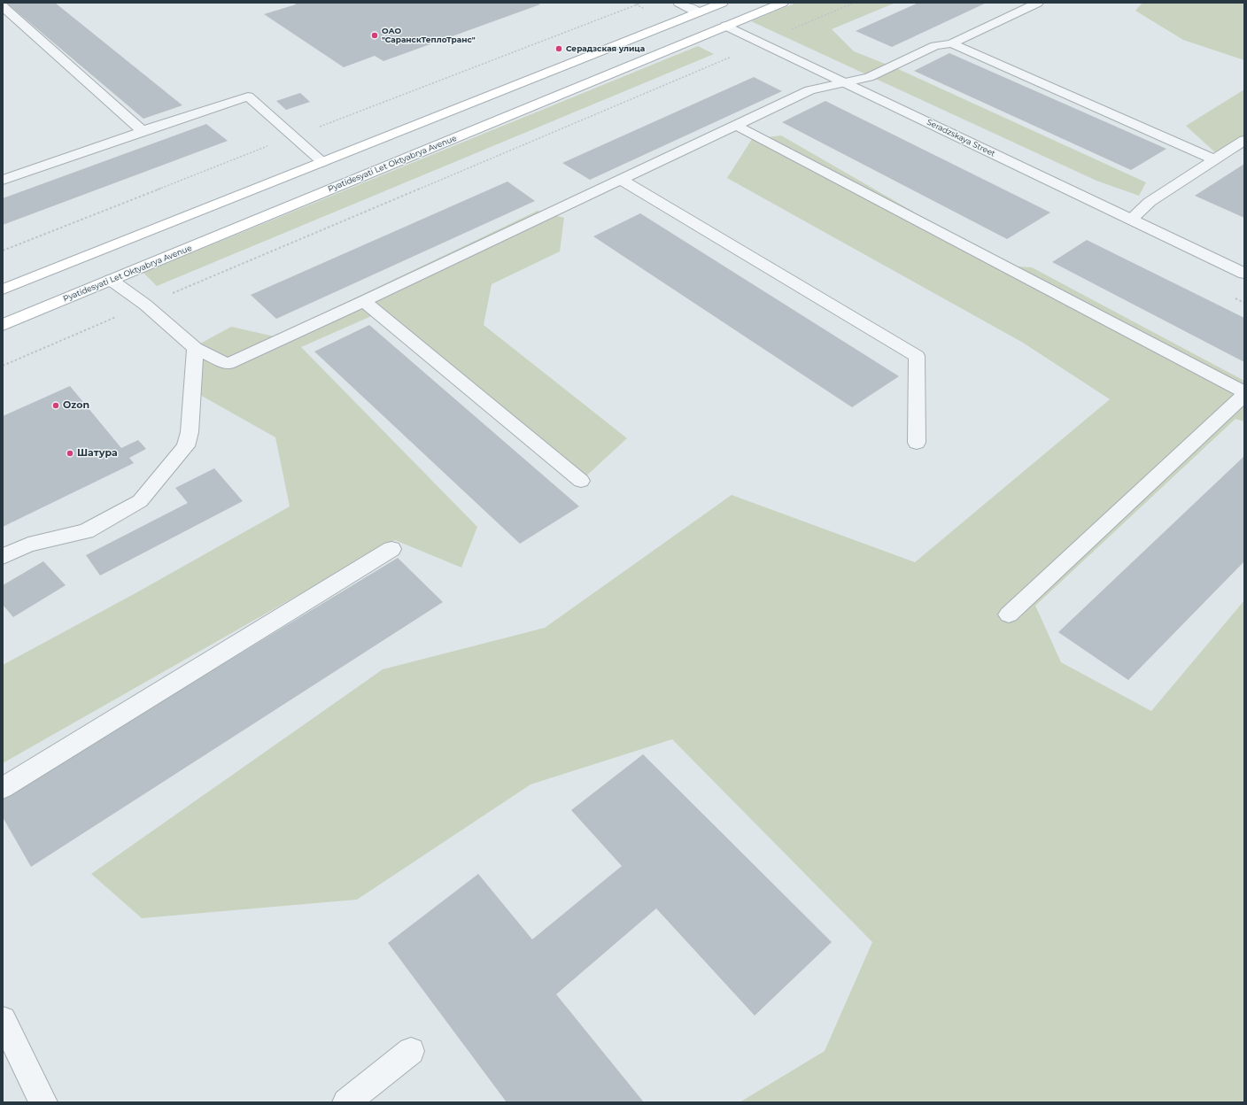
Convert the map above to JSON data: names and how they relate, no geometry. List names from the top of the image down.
{
  "streets": {
    "main road": ["Pyatidesyati Let Oktyabrya Avenue"],
    "street": ["Seradzskaya Street"]
  },
  "crossings": [
    ["Seradzskaya Street", "Pyatidesyati Let Oktyabrya Avenue"]
  ],
  "places": [
    "ОАО \"СаранскТеплоТранс\"",
    "Серадзская улица",
    "Ozon",
    "Шатура"
  ]
}
